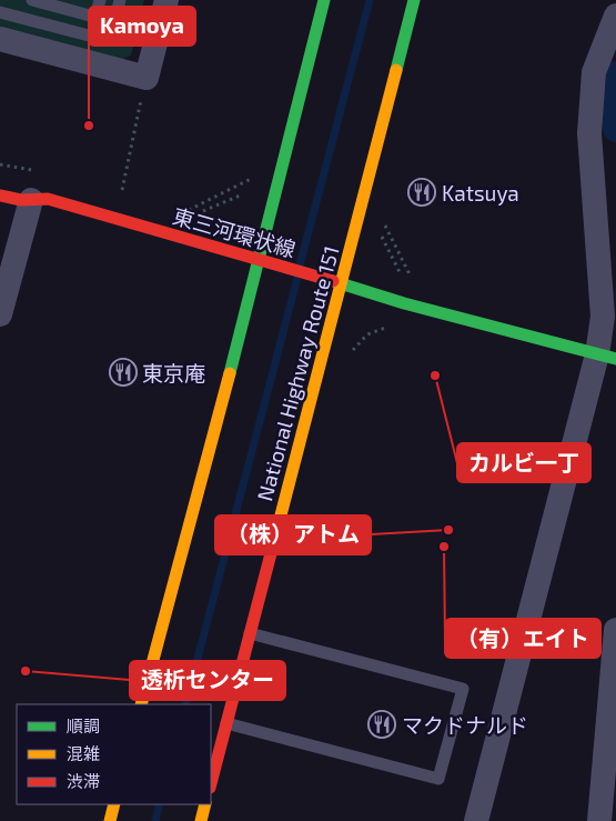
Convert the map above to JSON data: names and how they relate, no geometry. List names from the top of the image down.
{
  "streets": {
    "main road": ["東三河環状線", "National Highway Route 151"]
  },
  "crossings": [
    ["東三河環状線", "National Highway Route 151"]
  ],
  "places": {
    "other": [
      "Kamoya",
      "カルビ一丁",
      "（株）アトム",
      "（有）エイト",
      "透析センター"
    ],
    "restaurant": ["Katsuya", "東京庵", "マクドナルド"]
  },
  "legend": ["順調", "混雑", "渋滞"]
}
